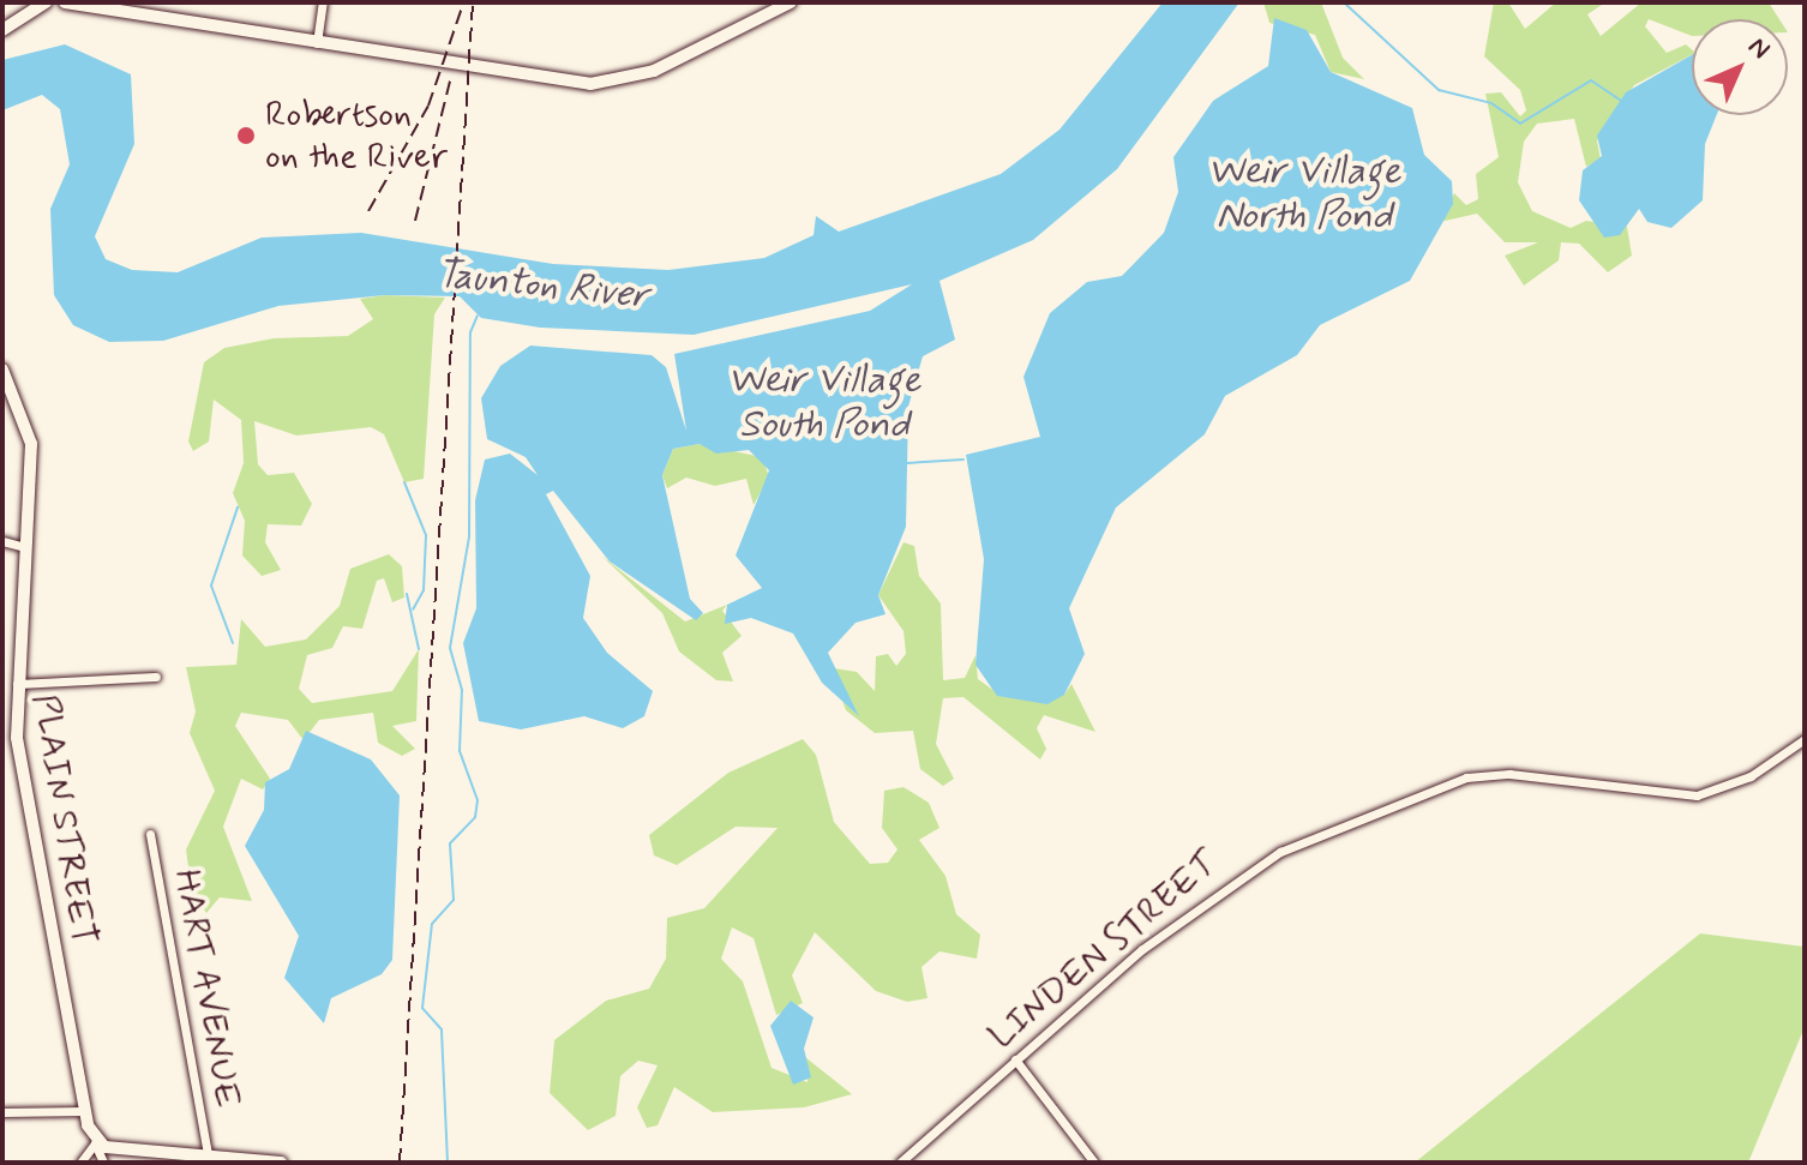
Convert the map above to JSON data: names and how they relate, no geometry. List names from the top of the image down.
{
  "streets": {
    "main road": ["PLAIN STREET"],
    "street": ["LINDEN STREET", "HART AVENUE"]
  },
  "water": ["Weir Village North Pond", "Taunton River", "Weir Village South Pond"],
  "places": ["Robertson on the River"],
  "north": "top right"
}
